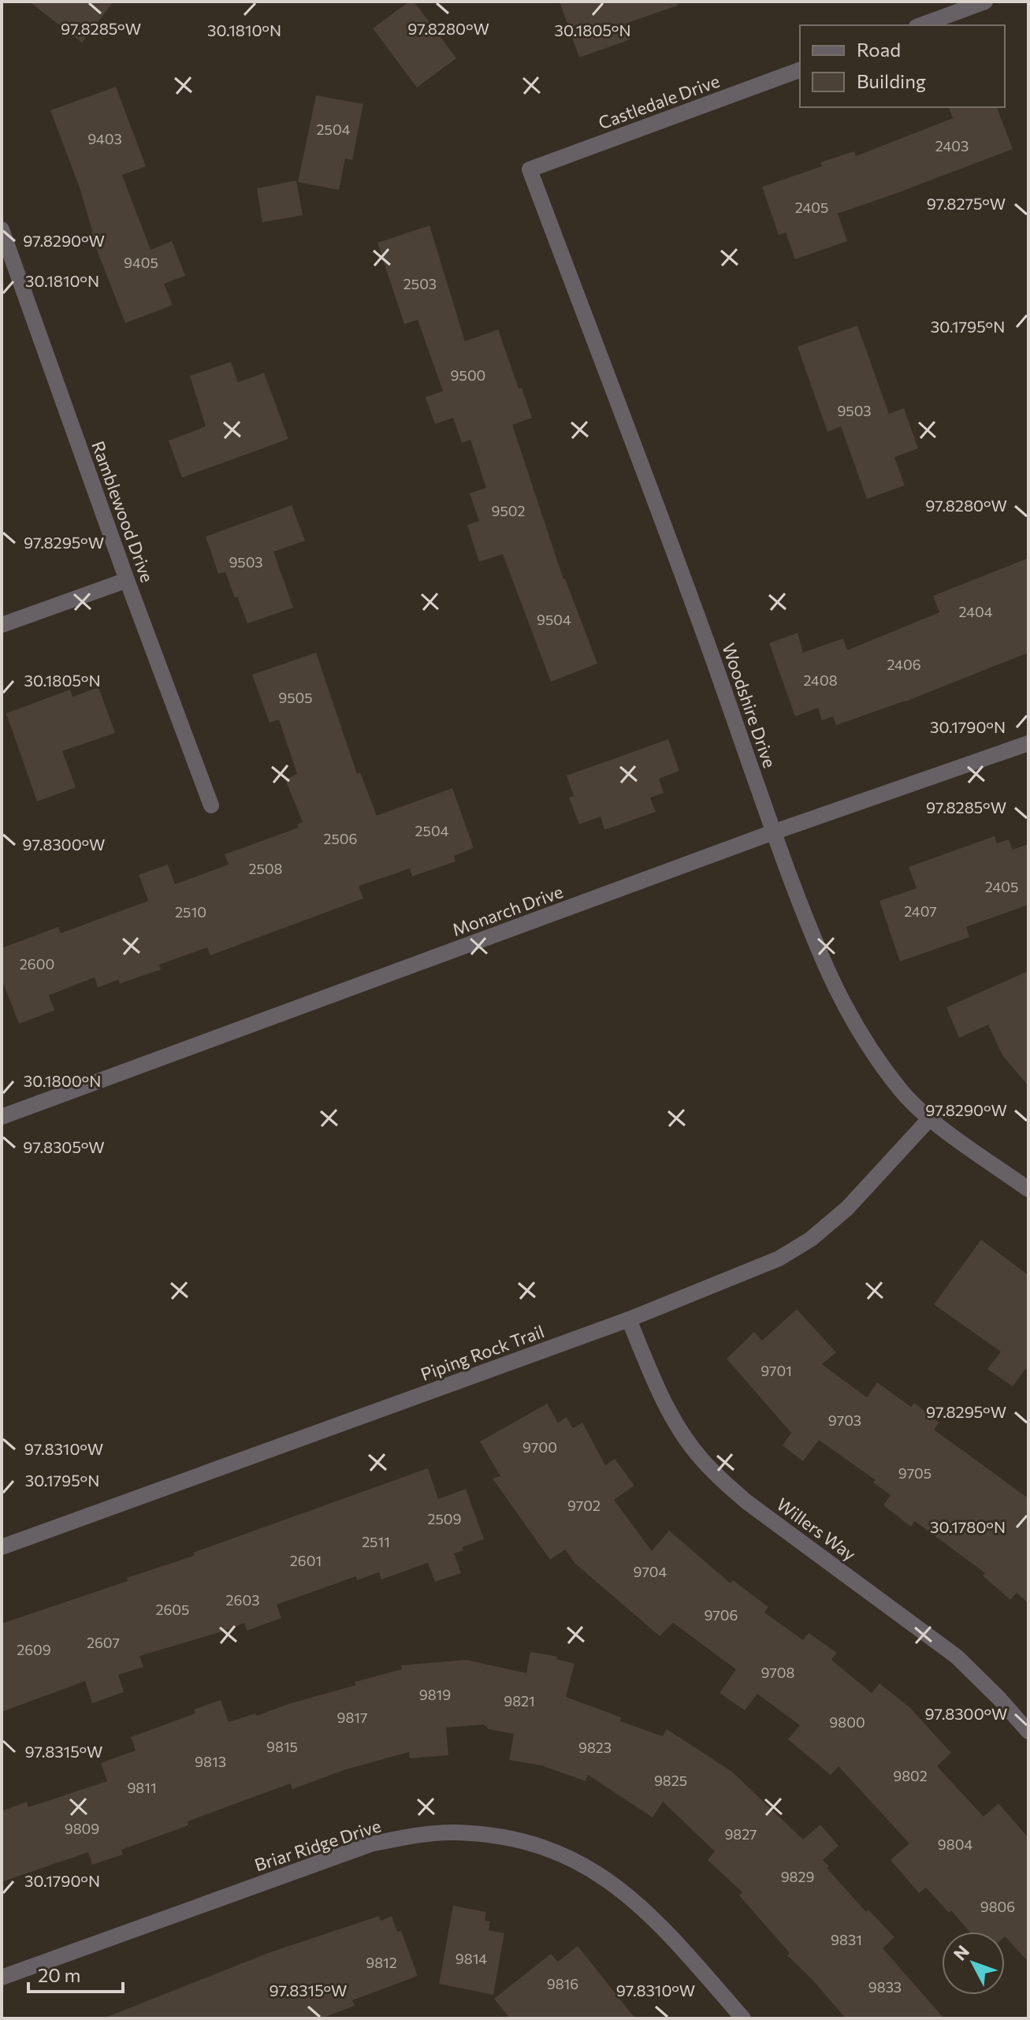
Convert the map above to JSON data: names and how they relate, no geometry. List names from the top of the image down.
{
  "streets": {
    "street": [
      "Castledale Drive",
      "Ramblewood Drive",
      "Woodshire Drive",
      "Monarch Drive",
      "Piping Rock Trail",
      "Willers Way",
      "Briar Ridge Drive"
    ]
  },
  "crossings": [
    ["Castledale Drive", "Woodshire Drive"],
    ["Woodshire Drive", "Monarch Drive"],
    ["Woodshire Drive", "Piping Rock Trail"],
    ["Piping Rock Trail", "Willers Way"]
  ],
  "house_numbers": [
    "2504",
    "9403",
    "2403",
    "2405",
    "9405",
    "2503",
    "9500",
    "9503",
    "9502",
    "9503",
    "2404",
    "9504",
    "2406",
    "2408",
    "9505",
    "2504",
    "2506",
    "2508",
    "2405",
    "2407",
    "2510",
    "2600",
    "9701",
    "9703",
    "9700",
    "9705",
    "9702",
    "2509",
    "2511",
    "2601",
    "9704",
    "2603",
    "2605",
    "9706",
    "2607",
    "2609",
    "9708",
    "9819",
    "9821",
    "9817",
    "9800",
    "9815",
    "9823",
    "9813",
    "9802",
    "9825",
    "9811",
    "9809",
    "9827",
    "9804",
    "9829",
    "9806",
    "9831",
    "9814",
    "9812",
    "9816",
    "9833"
  ],
  "legend": ["Road", "Building"],
  "scale_bar": "20 m",
  "north": "top left",
  "coordinates": [
    "97.8280°W",
    "97.8285°W",
    "30.1810°N",
    "30.1805°N",
    "97.8275°W",
    "97.8290°W",
    "30.1795°N",
    "97.8295°W",
    "30.1790°N",
    "97.8300°W",
    "30.1800°N",
    "97.8305°W",
    "97.8310°W",
    "30.1780°N",
    "97.8315°W"
  ]
}
